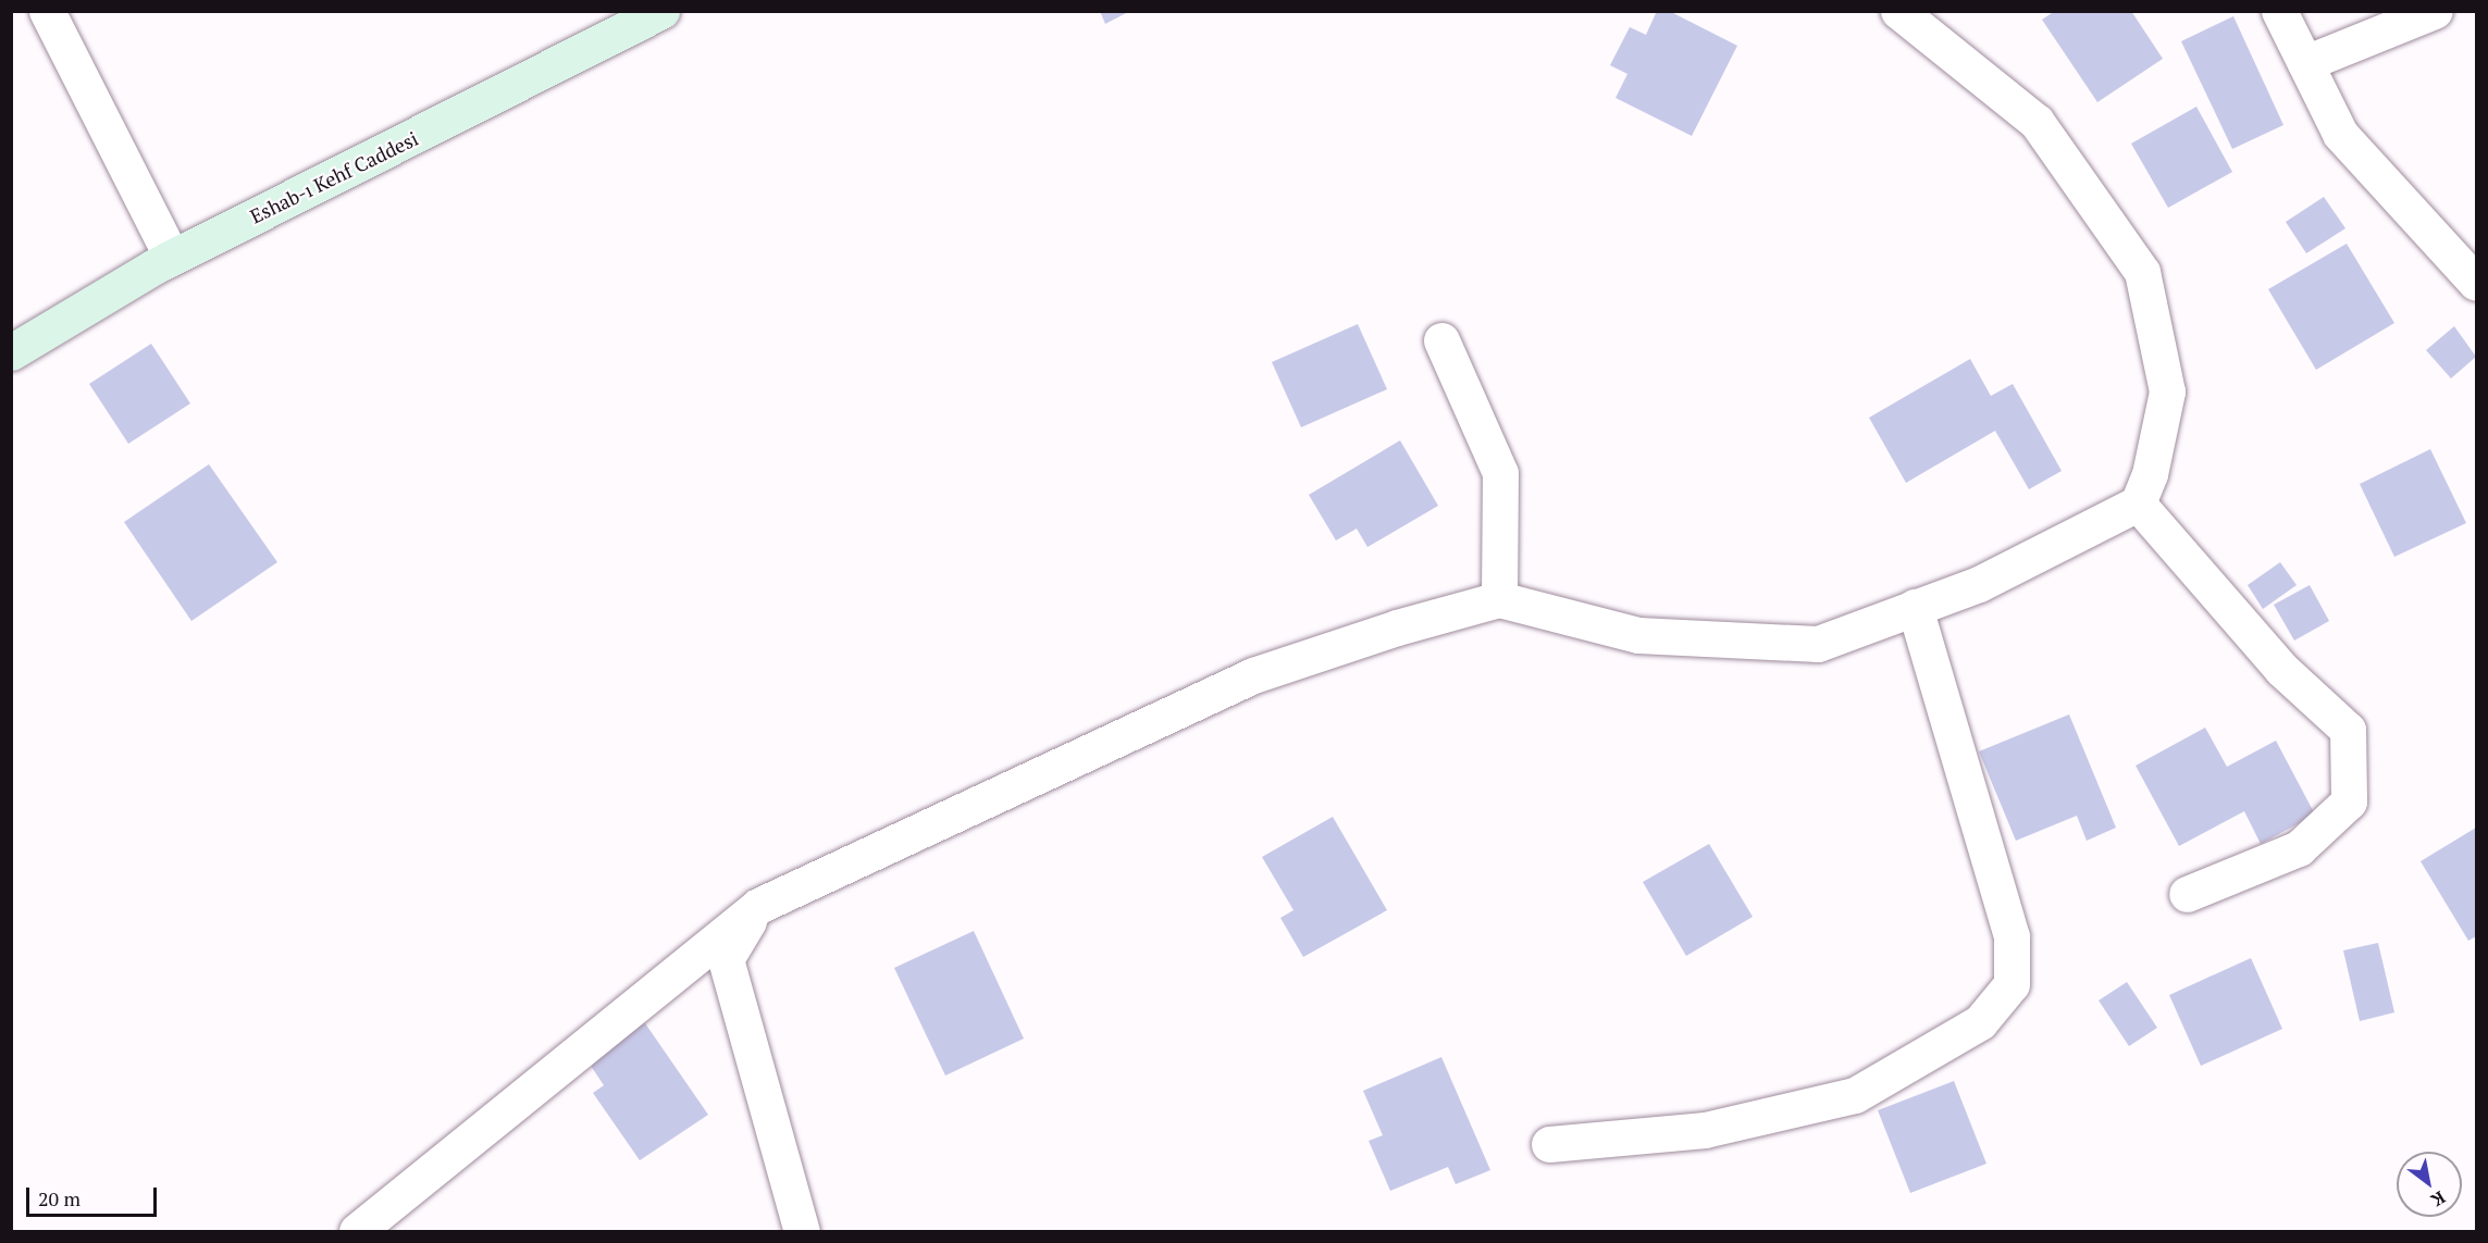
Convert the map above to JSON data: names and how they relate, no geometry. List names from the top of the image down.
{
  "streets": {
    "street": ["Eshab-ı Kehf Caddesi"]
  },
  "scale_bar": "20 m",
  "north": "bottom right"
}
